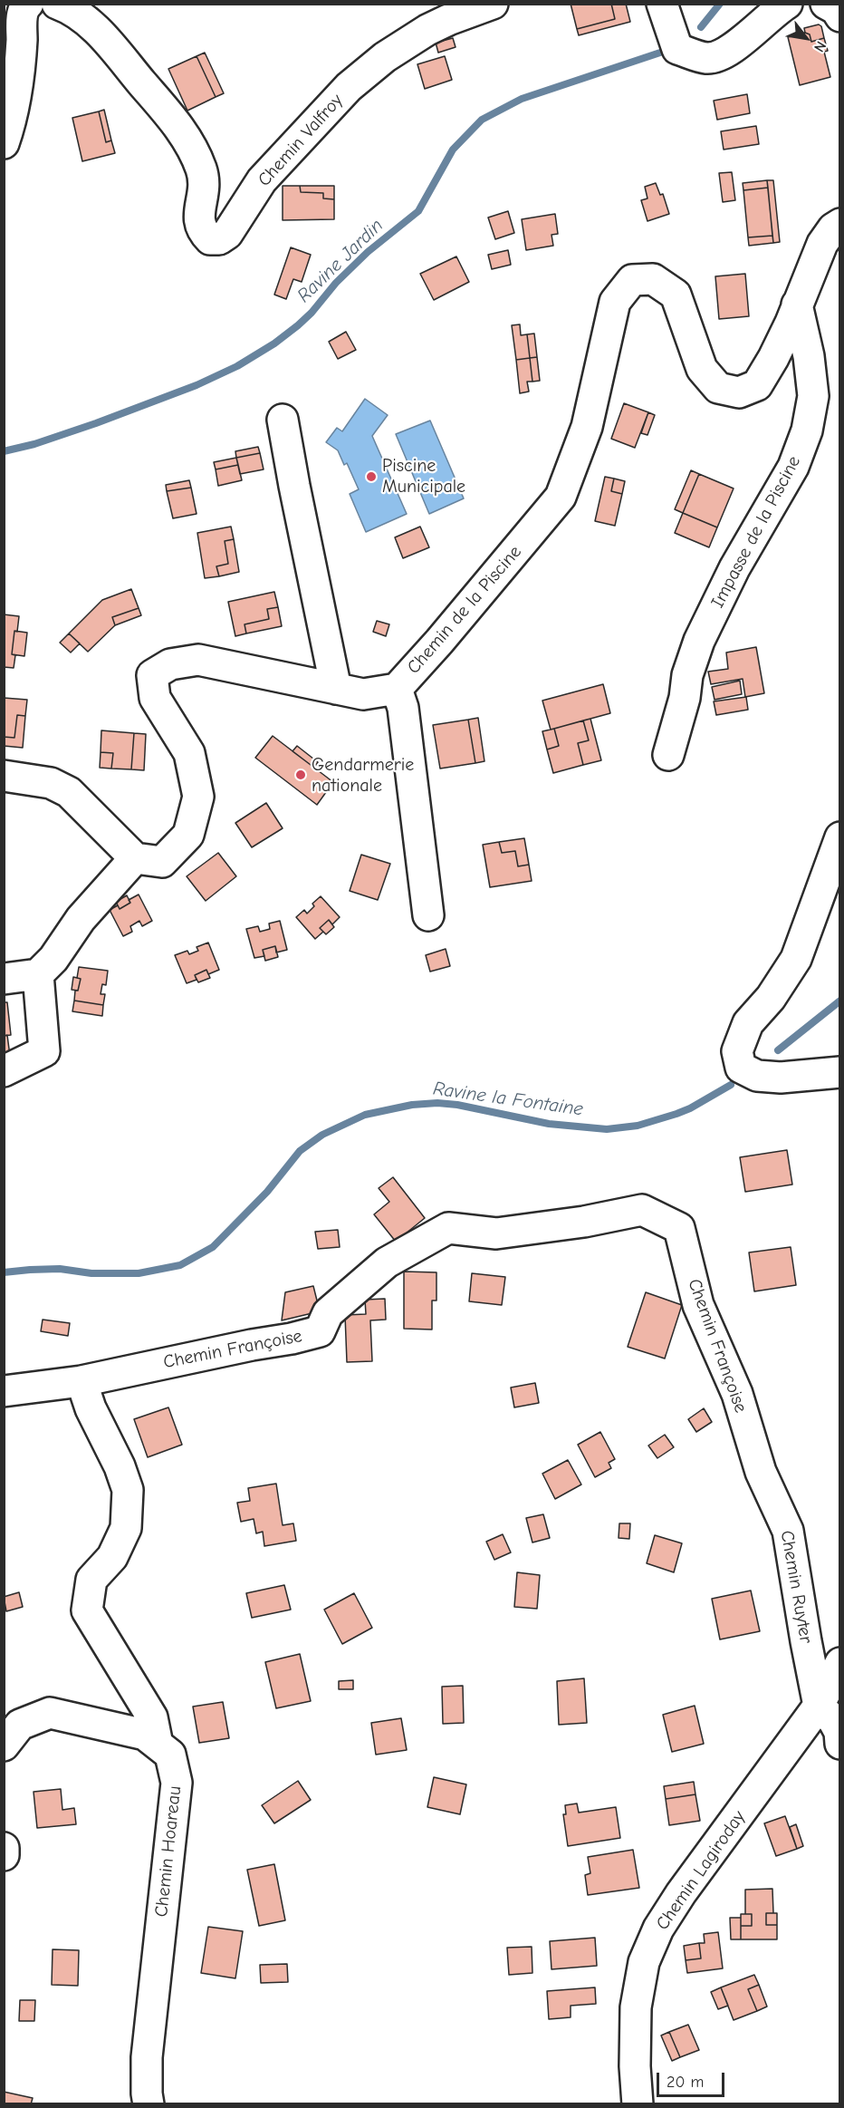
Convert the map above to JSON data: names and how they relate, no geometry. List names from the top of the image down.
{
  "streets": {
    "street": [
      "Chemin Valfroy",
      "Impasse de la Piscine",
      "Chemin de la Piscine",
      "Chemin Françoise",
      "Chemin Ruyter",
      "Chemin Hoareau",
      "Chemin Lagiroday"
    ]
  },
  "crossings": [
    ["Impasse de la Piscine", "Chemin de la Piscine"],
    ["Chemin Françoise", "Chemin Ruyter"],
    ["Chemin Ruyter", "Chemin Lagiroday"]
  ],
  "water": ["Ravine Jardin", "Ravine la Fontaine"],
  "places": ["Piscine Municipale", "Gendarmerie nationale"],
  "scale_bar": "20 m",
  "north": "bottom right"
}
